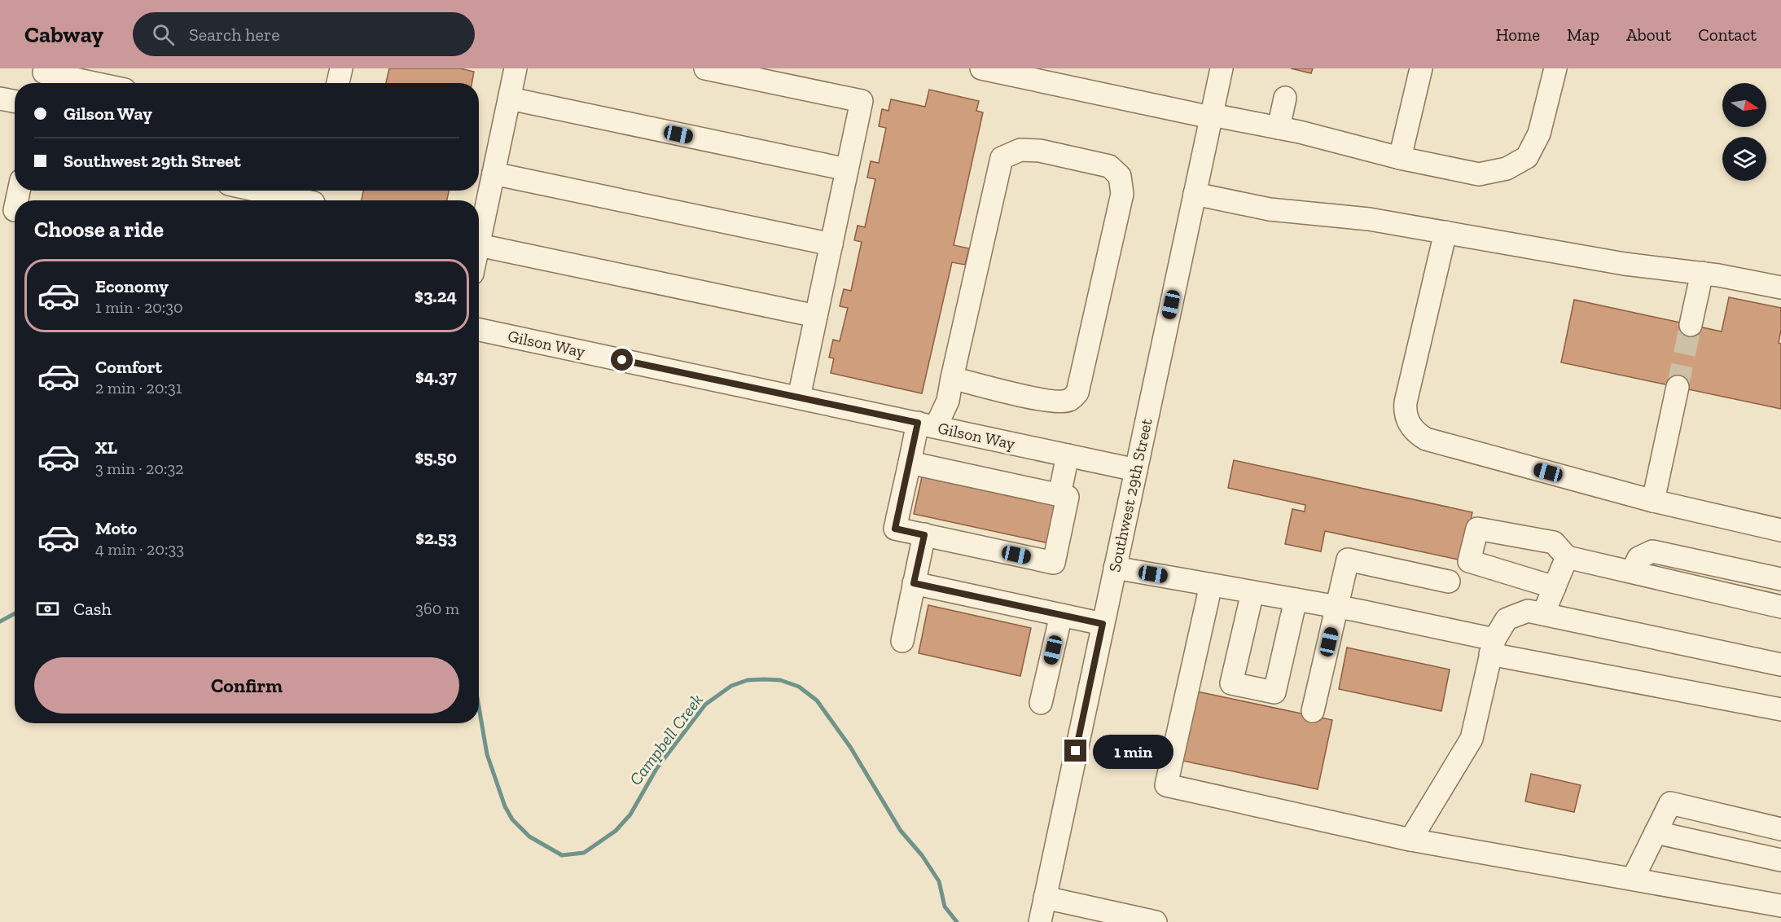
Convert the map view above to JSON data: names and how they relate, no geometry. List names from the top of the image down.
{
  "streets": {
    "street": ["Gilson Way", "Southwest 29th Street"]
  },
  "crossings": [
    ["Gilson Way", "Southwest 29th Street"]
  ],
  "water": ["Campbell Creek"],
  "north": "right",
  "page": {
    "header": "Cabway",
    "search": "Search here",
    "nav": [
      "Home",
      "Map",
      "About",
      "Contact"
    ],
    "banner": ["Gilson Way", "Southwest 29th Street"],
    "heading": "Choose a ride",
    "list": [
      {
        "name": "Economy",
        "note": "1 min · 20:30",
        "value": "$3.24"
      },
      {
        "name": "Comfort",
        "note": "2 min · 20:31",
        "value": "$4.37"
      },
      {
        "name": "XL",
        "note": "3 min · 20:32",
        "value": "$5.50"
      },
      {
        "name": "Moto",
        "note": "4 min · 20:33",
        "value": "$2.53"
      }
    ],
    "pay": ["Cash", "360 m"],
    "buttons": "Confirm",
    "bubble": "1 min"
  }
}
